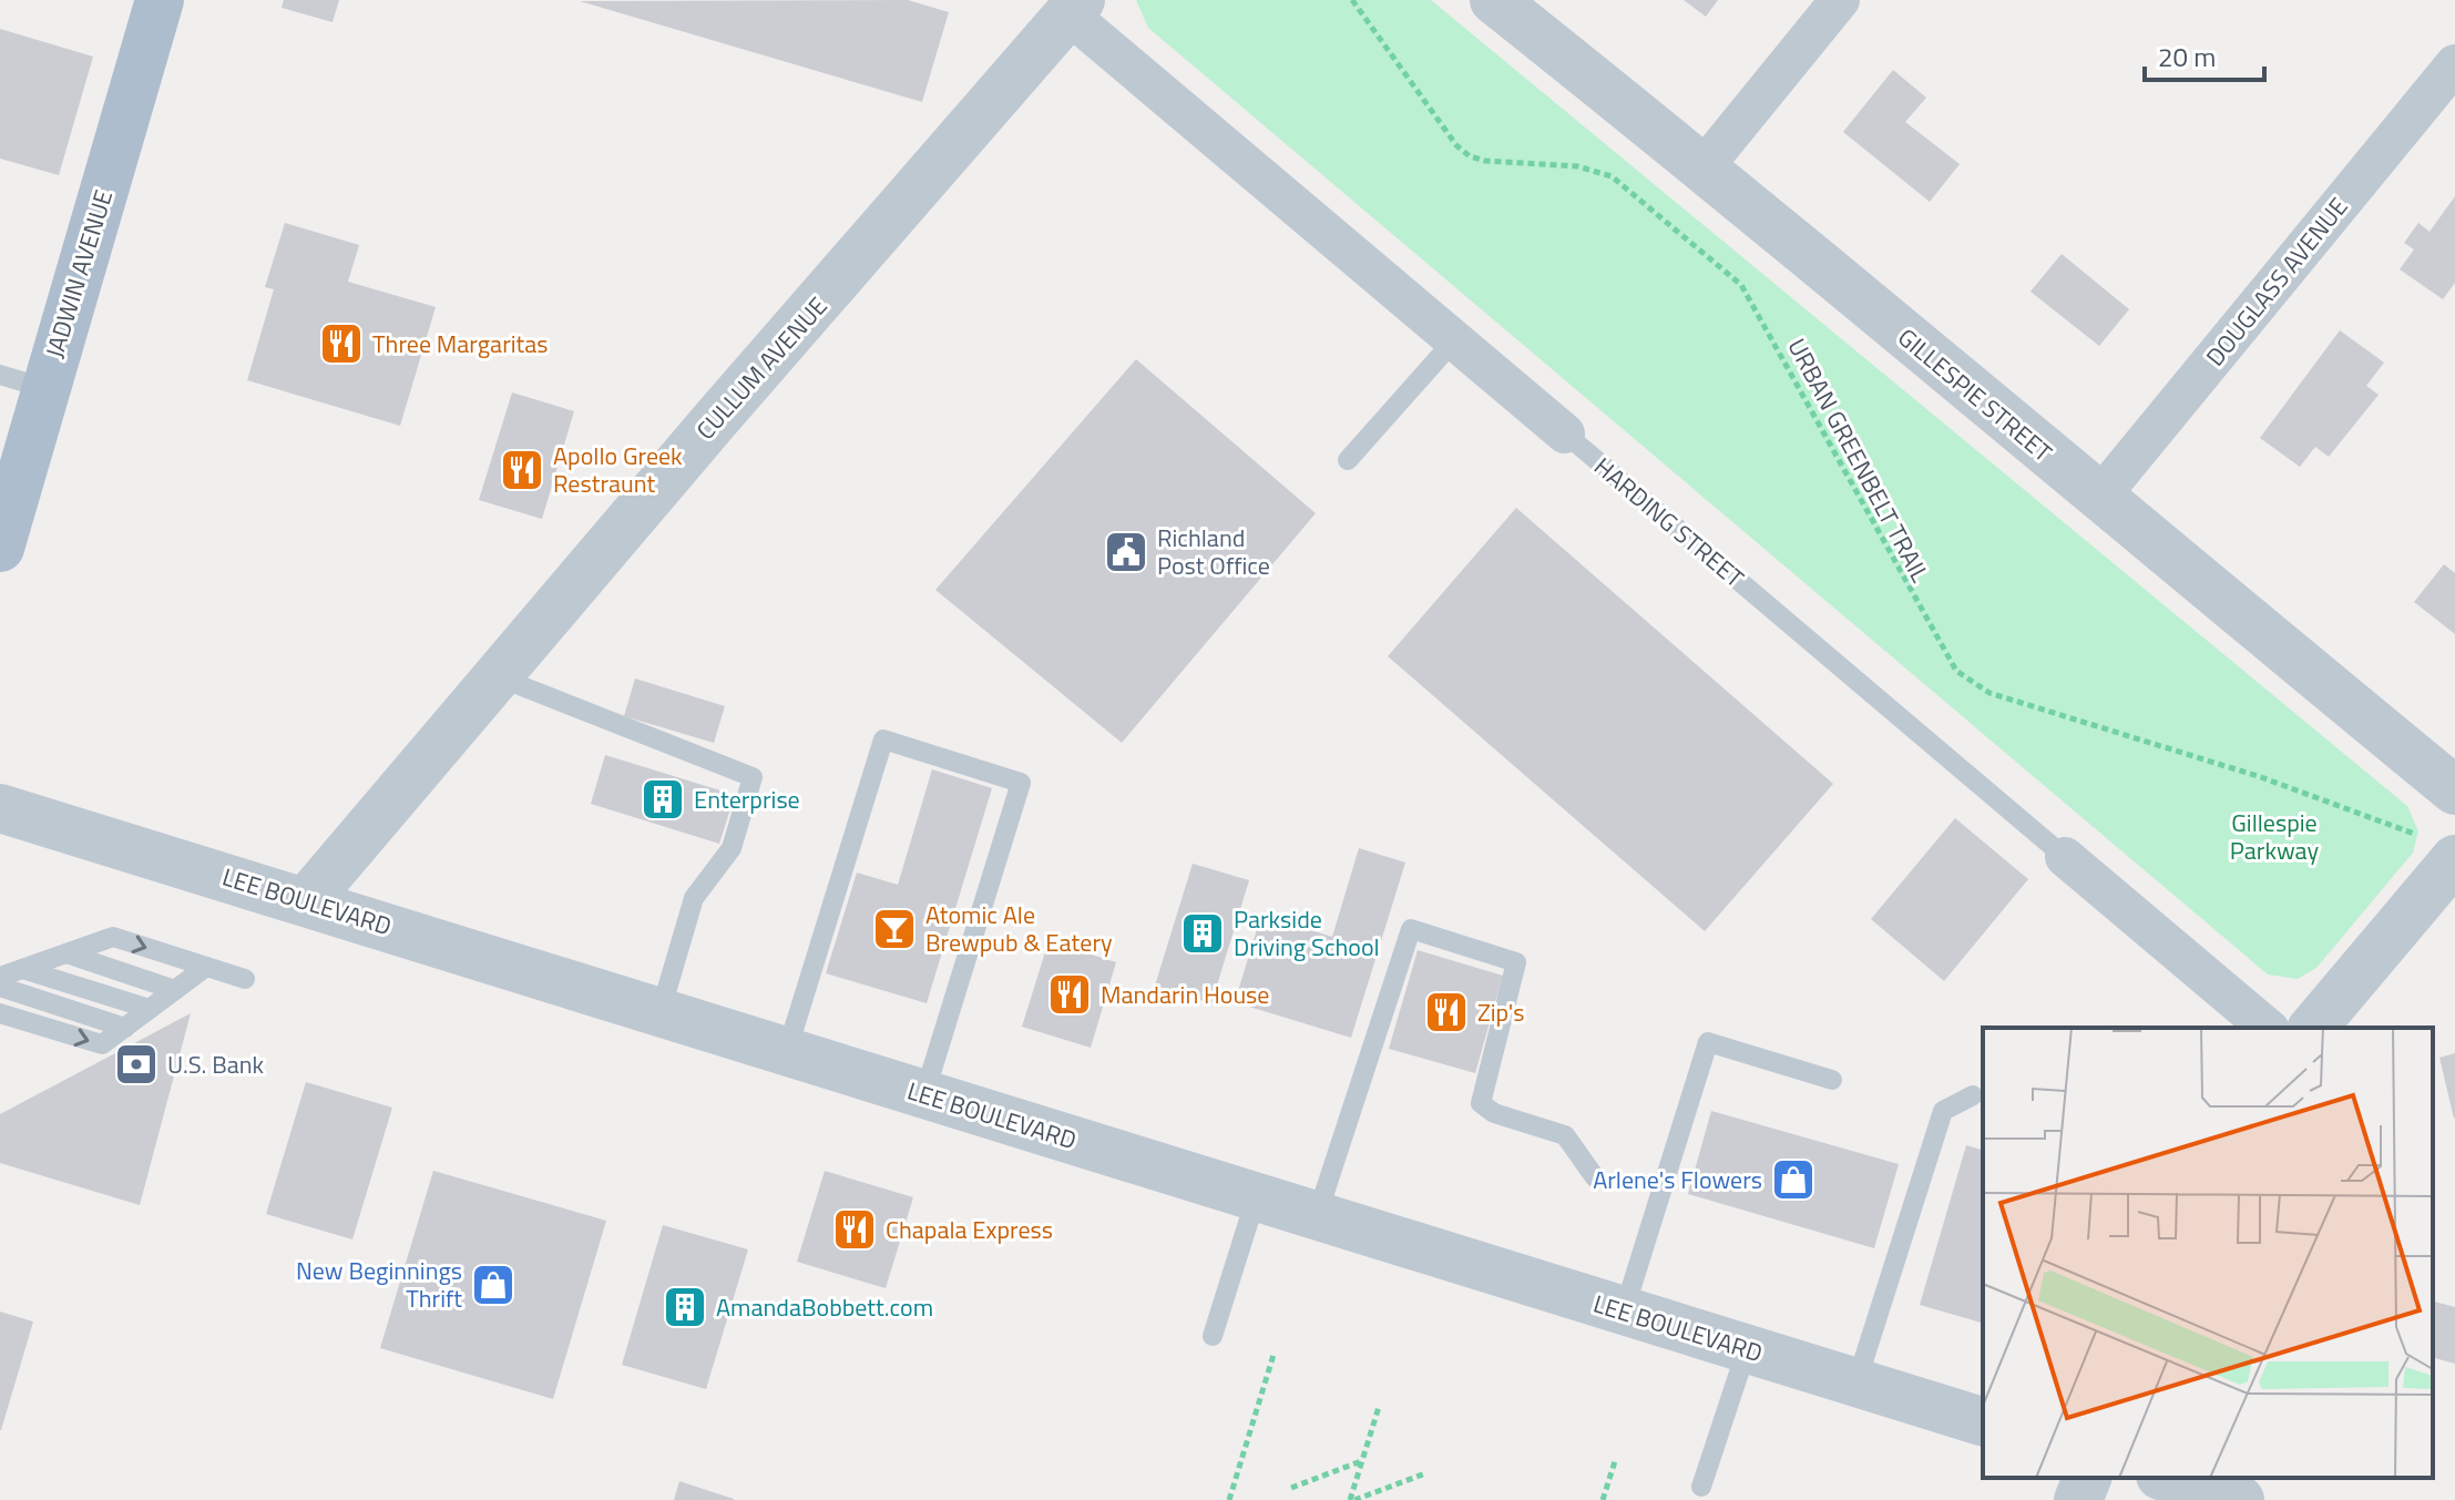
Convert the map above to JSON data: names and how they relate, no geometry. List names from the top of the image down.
{
  "streets": {
    "main road": ["JADWIN AVENUE"],
    "street": [
      "DOUGLASS AVENUE",
      "CULLUM AVENUE",
      "GILLESPIE STREET",
      "HARDING STREET",
      "LEE BOULEVARD"
    ],
    "path": ["URBAN GREENBELT TRAIL"]
  },
  "crossings": [
    ["DOUGLASS AVENUE", "GILLESPIE STREET"],
    ["CULLUM AVENUE", "HARDING STREET"],
    ["CULLUM AVENUE", "LEE BOULEVARD"]
  ],
  "parks": ["Gillespie Parkway"],
  "places": {
    "restaurant": [
      "Three Margaritas",
      "Apollo Greek Restraunt",
      "Mandarin House",
      "Zip's",
      "Chapala Express"
    ],
    "public building": ["Richland Post Office"],
    "building": ["Enterprise", "Parkside Driving School", "AmandaBobbett.com"],
    "bar": ["Atomic Ale Brewpub & Eatery"],
    "bank": ["U.S. Bank"],
    "shop": ["Arlene's Flowers", "New Beginnings Thrift"]
  },
  "scale_bar": "20 m"
}
